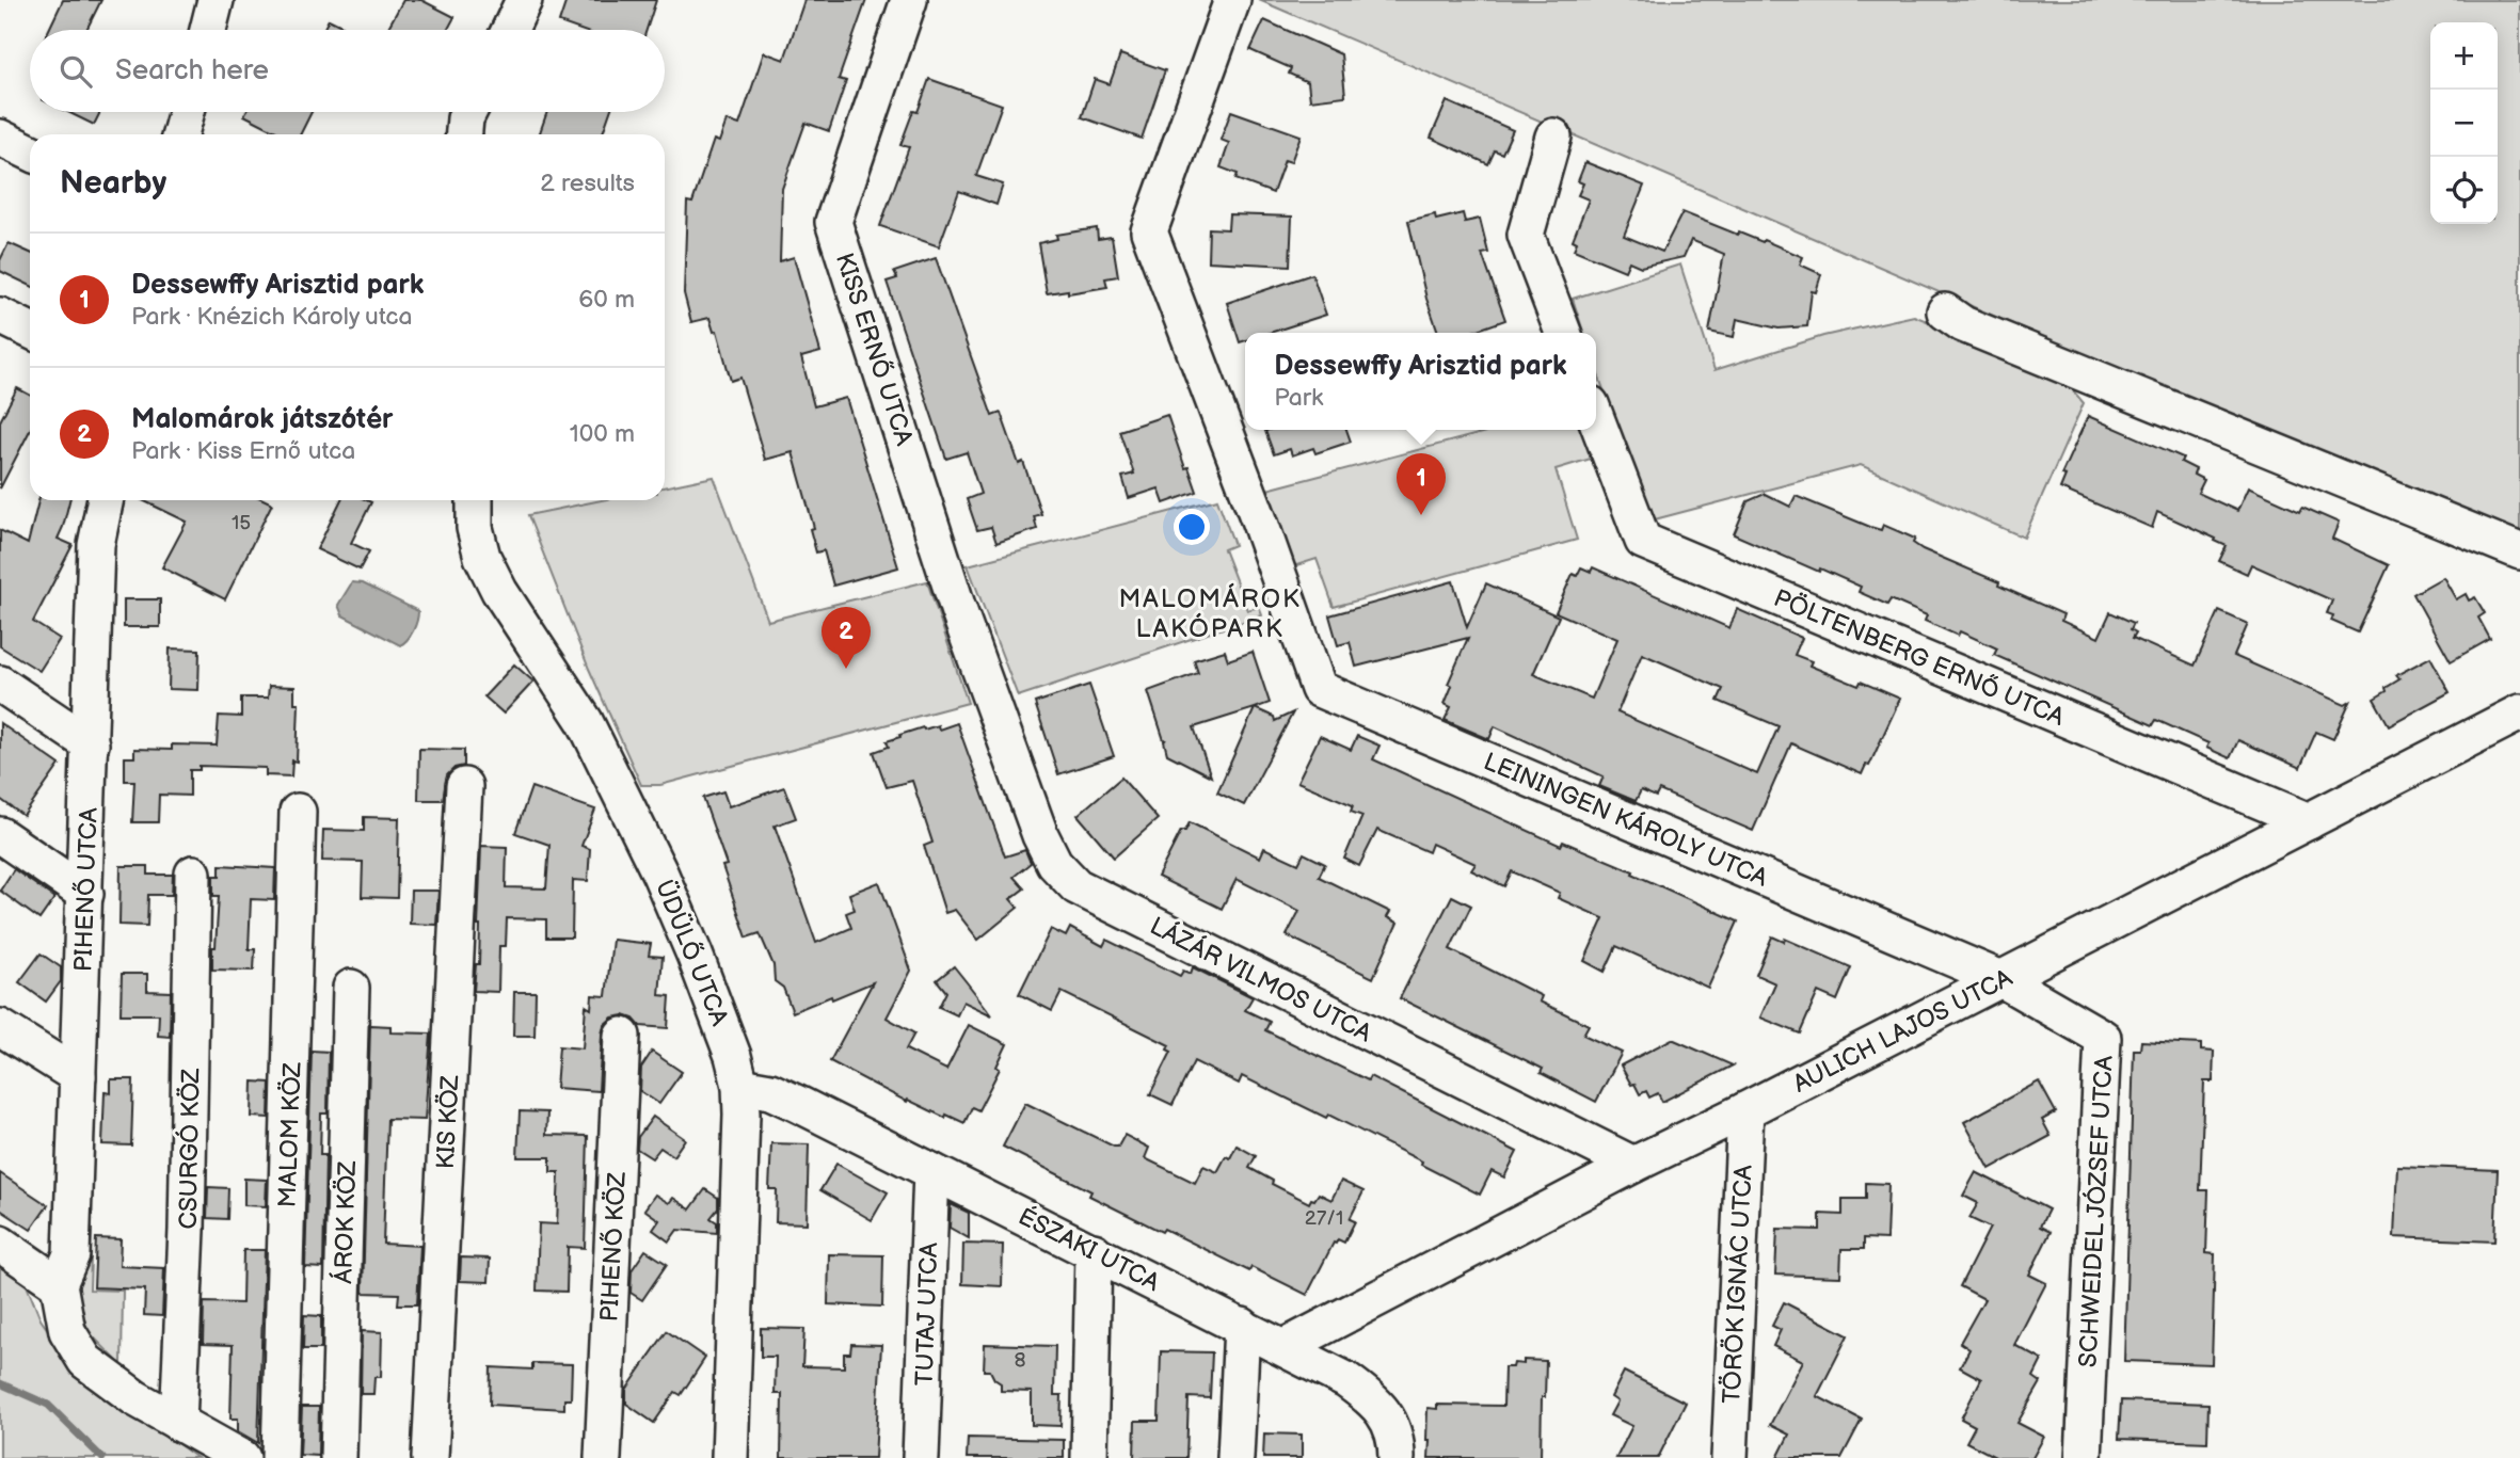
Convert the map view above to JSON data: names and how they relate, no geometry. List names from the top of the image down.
{
  "streets": {
    "street": [
      "KISS ERNŐ UTCA",
      "PÖLTENBERG ERNŐ UTCA",
      "LEININGEN KÁROLY UTCA",
      "PIHENŐ UTCA",
      "ÜDÜLŐ UTCA",
      "LÁZÁR VILMOS UTCA",
      "AULICH LAJOS UTCA",
      "KIS KÖZ",
      "MALOM KÖZ",
      "CSURGÓ KÖZ",
      "SCHWEIDEL JÓZSEF UTCA",
      "ÁROK KÖZ",
      "PIHENŐ KÖZ",
      "ÉSZAKI UTCA",
      "TÖRÖK IGNÁC UTCA",
      "TUTAJ UTCA"
    ]
  },
  "crossings": [
    ["KISS ERNŐ UTCA", "LÁZÁR VILMOS UTCA"],
    ["PÖLTENBERG ERNŐ UTCA", "AULICH LAJOS UTCA"],
    ["LEININGEN KÁROLY UTCA", "AULICH LAJOS UTCA"],
    ["LEININGEN KÁROLY UTCA", "SCHWEIDEL JÓZSEF UTCA"],
    ["ÜDÜLŐ UTCA", "ÉSZAKI UTCA"],
    ["LÁZÁR VILMOS UTCA", "AULICH LAJOS UTCA"],
    ["AULICH LAJOS UTCA", "SCHWEIDEL JÓZSEF UTCA"],
    ["AULICH LAJOS UTCA", "ÉSZAKI UTCA"],
    ["AULICH LAJOS UTCA", "TÖRÖK IGNÁC UTCA"],
    ["ÉSZAKI UTCA", "TUTAJ UTCA"]
  ],
  "districts": ["MALOMÁROK LAKÓPARK"],
  "house_numbers": ["15", "27/1", "8"],
  "page": {
    "map_buttons": ["+", "−"],
    "search": "Search here",
    "heading": ["Nearby", "2 results"],
    "list": [
      {
        "mark": "1",
        "name": "Dessewffy Arisztid park",
        "note": "Park · Knézich Károly utca",
        "value": "60 m"
      },
      {
        "mark": "2",
        "name": "Malomárok játszótér",
        "note": "Park · Kiss Ernő utca",
        "value": "100 m"
      }
    ],
    "popup": ["Dessewffy Arisztid park", "Park"],
    "pins": ["1", "2"]
  }
}
